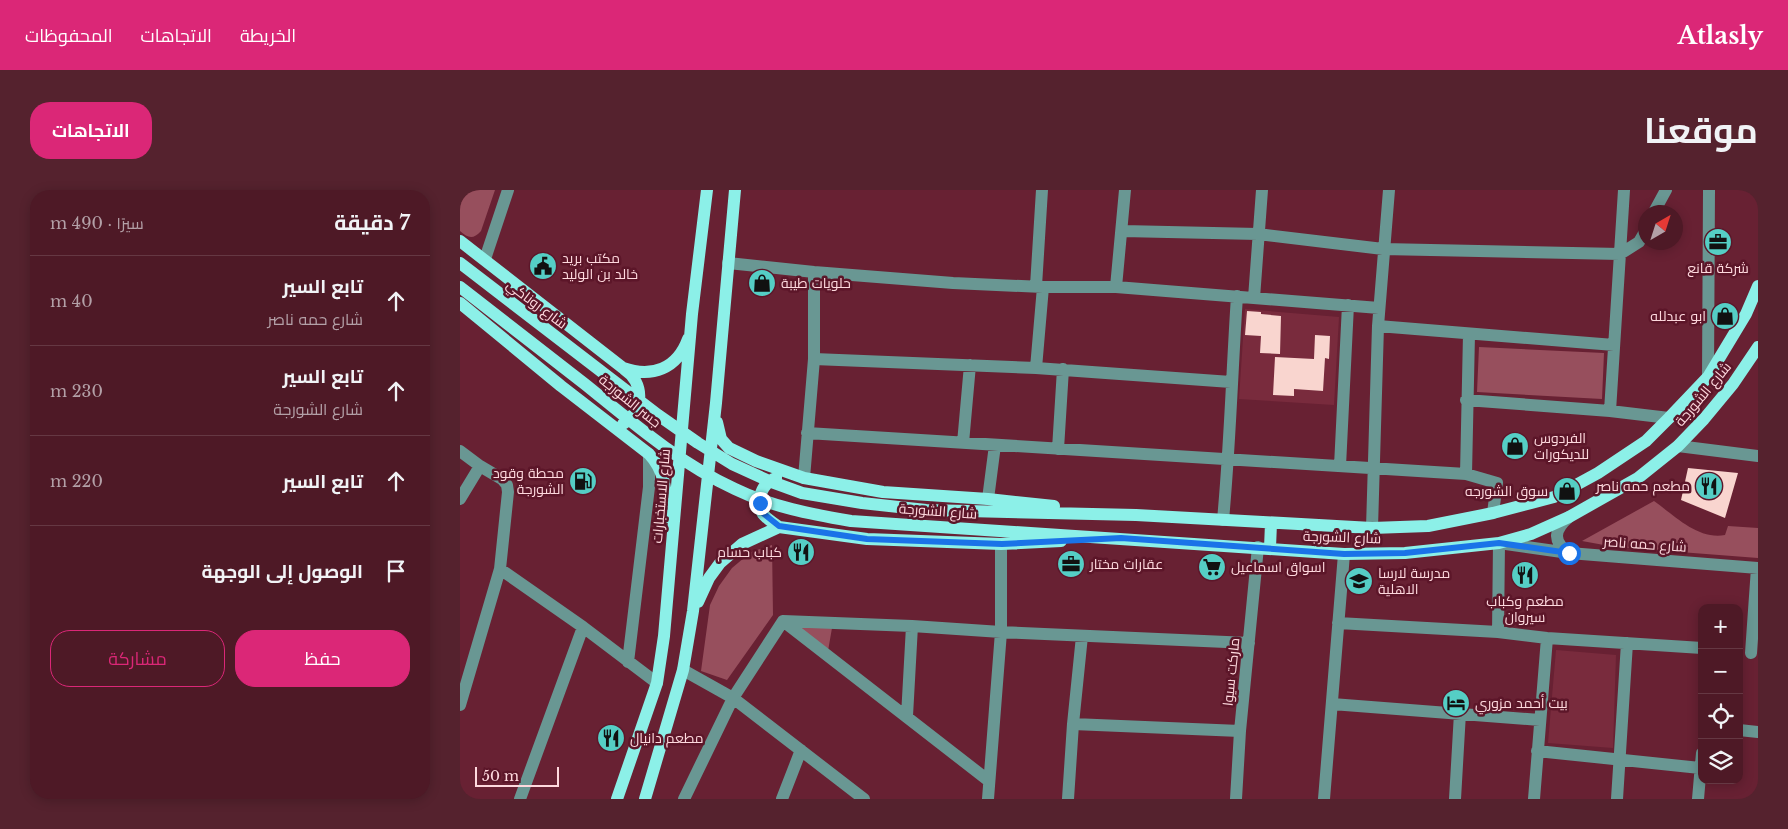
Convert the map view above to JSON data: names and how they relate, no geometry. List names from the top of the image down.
{
  "streets": {
    "main road": [
      "شارع روناكي",
      "شارع الشورجة",
      "جسر الشورجة",
      "شارع الاستخبارات"
    ],
    "street": ["شارع حمه ناصر", "مارکت سیوا"]
  },
  "crossings": [
    ["شارع روناكي", "جسر الشورجة"],
    ["شارع الشورجة", "جسر الشورجة"],
    ["شارع الشورجة", "شارع حمه ناصر"],
    ["شارع الشورجة", "مارکت سیوا"]
  ],
  "places": {
    "office": ["شركة قانع", "عقارات مختار"],
    "public building": ["مكتب بريد خالد بن الوليد"],
    "shop": [
      "حلويات طيبة",
      "ابو عبدلله",
      "الفردوس للديكورات",
      "سوق الشورجه"
    ],
    "fuel station": ["محطة وقود الشورجة"],
    "restaurant": [
      "مطعم حمه ناصر",
      "كباب حسام",
      "مطعم وكباب سيروان",
      "مطعم دانيال"
    ],
    "supermarket": ["اسواق اسماعيل"],
    "school or university": ["مدرسة لارسا الاهلية"],
    "hotel": ["بيت أحمد مزوري"]
  },
  "scale_bar": "50 m",
  "north": "top right",
  "page": {
    "header": "Atlasly",
    "nav": ["الخريطة", "الاتجاهات", "المحفوظات"],
    "title": "موقعنا",
    "buttons": [
      "الاتجاهات",
      ["حفظ", "مشاركة"]
    ],
    "heading": ["7 دقيقة", "سيرًا · 490 m"],
    "list": [
      ["تابع السير", "شارع حمه ناصر", "40 m"],
      ["تابع السير", "شارع الشورجة", "230 m"],
      ["تابع السير", "220 m"],
      "الوصول إلى الوجهة"
    ],
    "map_buttons": ["+", "−"],
    "scale": "50 m"
  }
}
